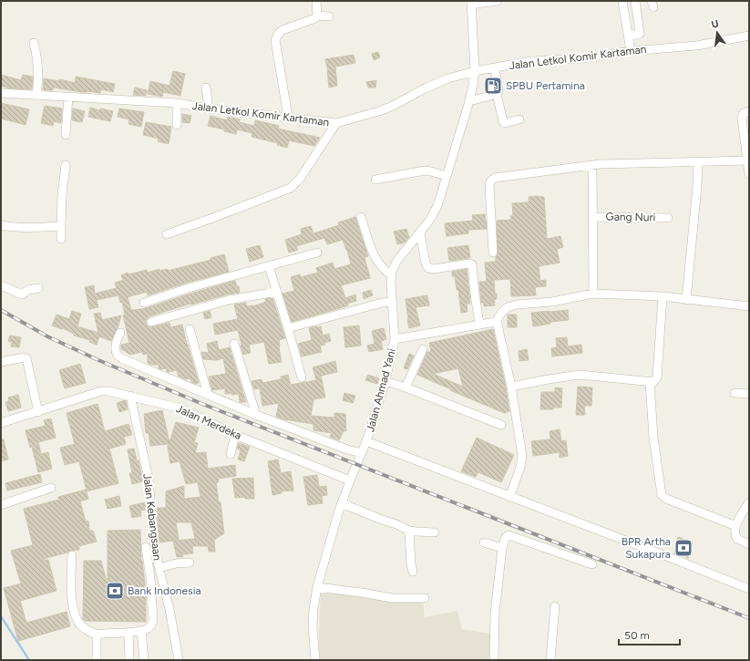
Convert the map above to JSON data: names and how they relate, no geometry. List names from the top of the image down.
{
  "streets": {
    "street": [
      "Jalan Letkol Komir Kartaman",
      "Gang Nuri",
      "Jalan Ahmad Yani",
      "Jalan Merdeka",
      "Jalan Kebangsaan"
    ]
  },
  "crossings": [
    ["Jalan Letkol Komir Kartaman", "Jalan Ahmad Yani"],
    ["Jalan Ahmad Yani", "Jalan Merdeka"],
    ["Jalan Merdeka", "Jalan Kebangsaan"]
  ],
  "places": {
    "fuel station": ["SPBU Pertamina"],
    "bank": ["BPR Artha Sukapura", "Bank Indonesia"]
  },
  "scale_bar": "50 m",
  "north": "top"
}
